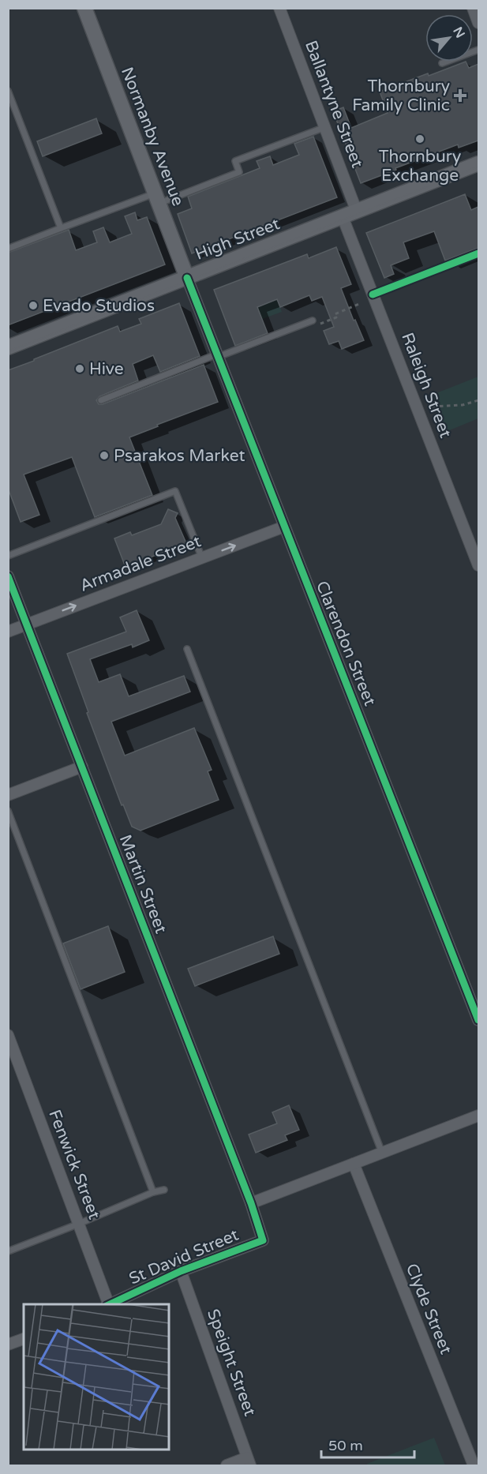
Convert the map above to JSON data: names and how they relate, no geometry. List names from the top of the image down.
{
  "streets": {
    "main road": ["Normanby Avenue", "High Street"],
    "street": [
      "Ballantyne Street",
      "Raleigh Street",
      "Armadale Street",
      "Clarendon Street",
      "Martin Street",
      "Fenwick Street",
      "St David Street",
      "Clyde Street",
      "Speight Street"
    ]
  },
  "crossings": [
    ["Ballantyne Street", "High Street"],
    ["Normanby Avenue", "High Street"],
    ["Normanby Avenue", "Clarendon Street"],
    ["High Street", "Raleigh Street"],
    ["High Street", "Clarendon Street"],
    ["Armadale Street", "Clarendon Street"],
    ["Armadale Street", "Martin Street"],
    ["Martin Street", "St David Street"],
    ["St David Street", "Speight Street"]
  ],
  "one_way": ["Armadale Street"],
  "places": {
    "health": ["Thornbury Family Clinic"],
    "other": [
      "Thornbury Exchange",
      "Evado Studios",
      "Hive",
      "Psarakos Market"
    ]
  },
  "scale_bar": "50 m",
  "north": "top right"
}
